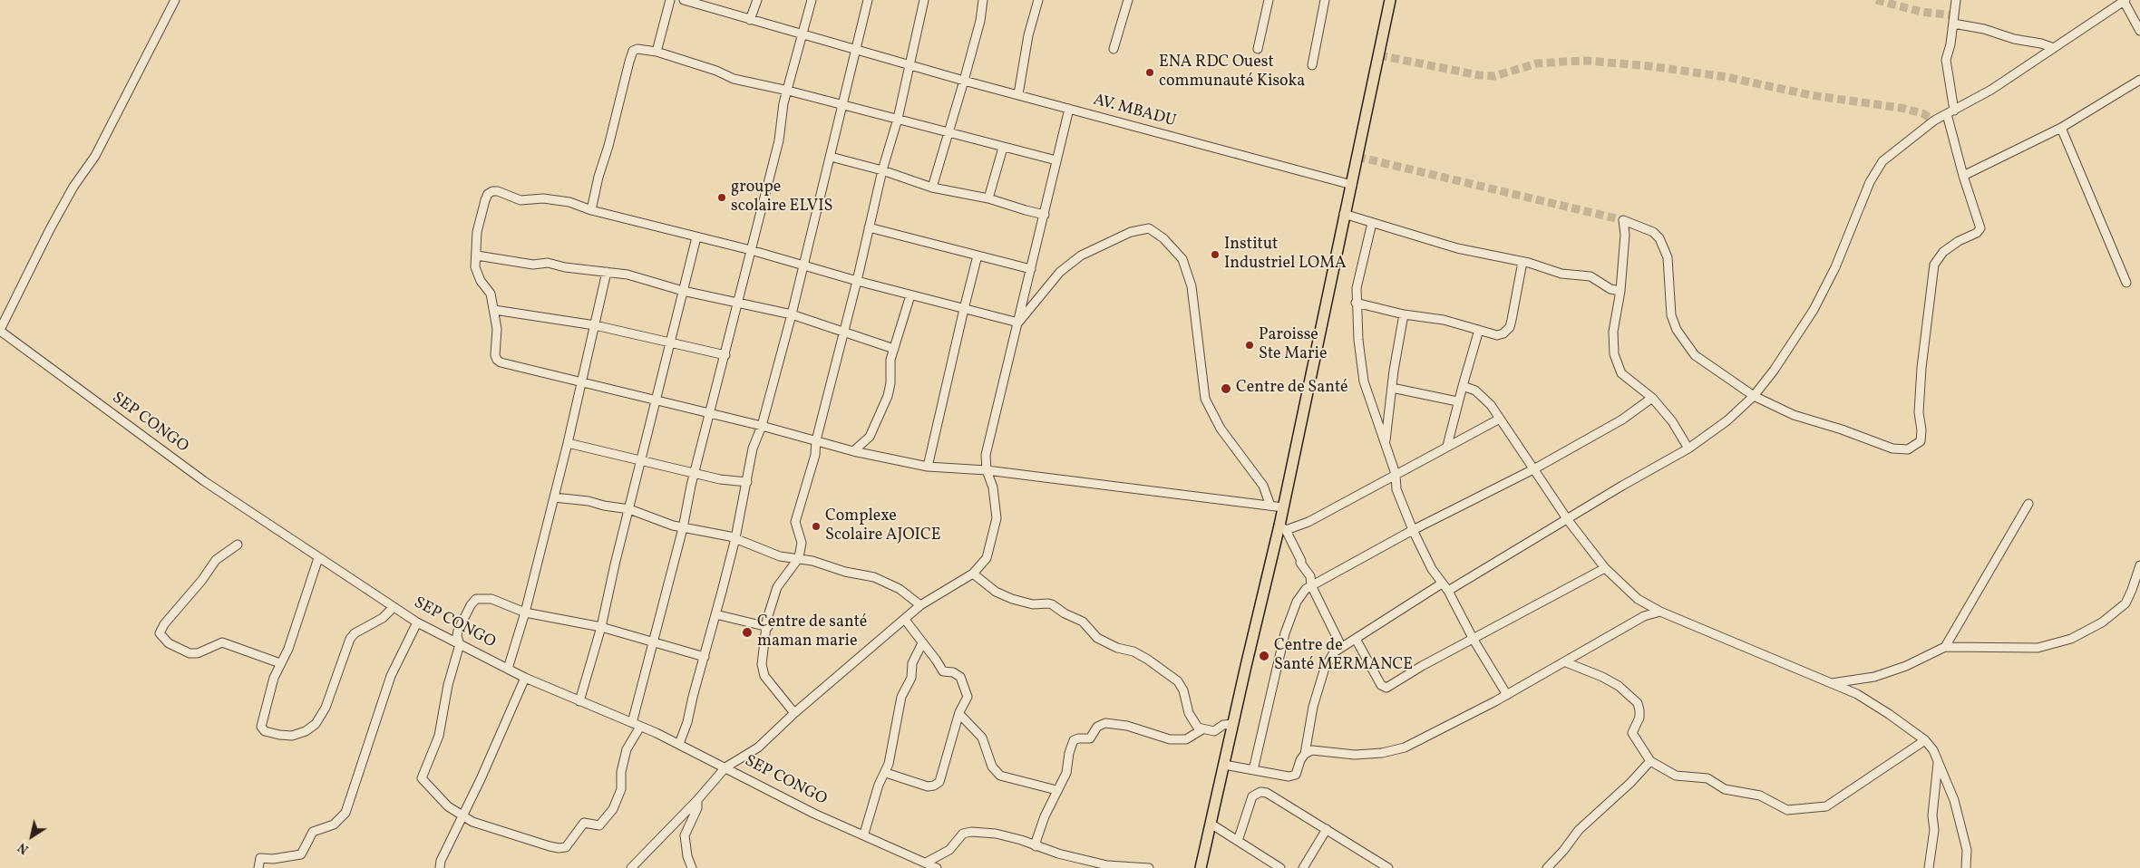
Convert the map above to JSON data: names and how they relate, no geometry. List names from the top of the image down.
{
  "streets": {
    "street": ["AV. MBADU", "SEP CONGO"]
  },
  "places": [
    "ENA RDC Ouest communauté Kisoka",
    "groupe scolaire ELVIS",
    "Institut Industriel LOMA",
    "Paroisse Ste Marie",
    "Centre de Santé",
    "Complexe Scolaire AJOICE",
    "Centre de santé maman marie",
    "Centre de Santé MERMANCE"
  ],
  "north": "bottom left"
}
